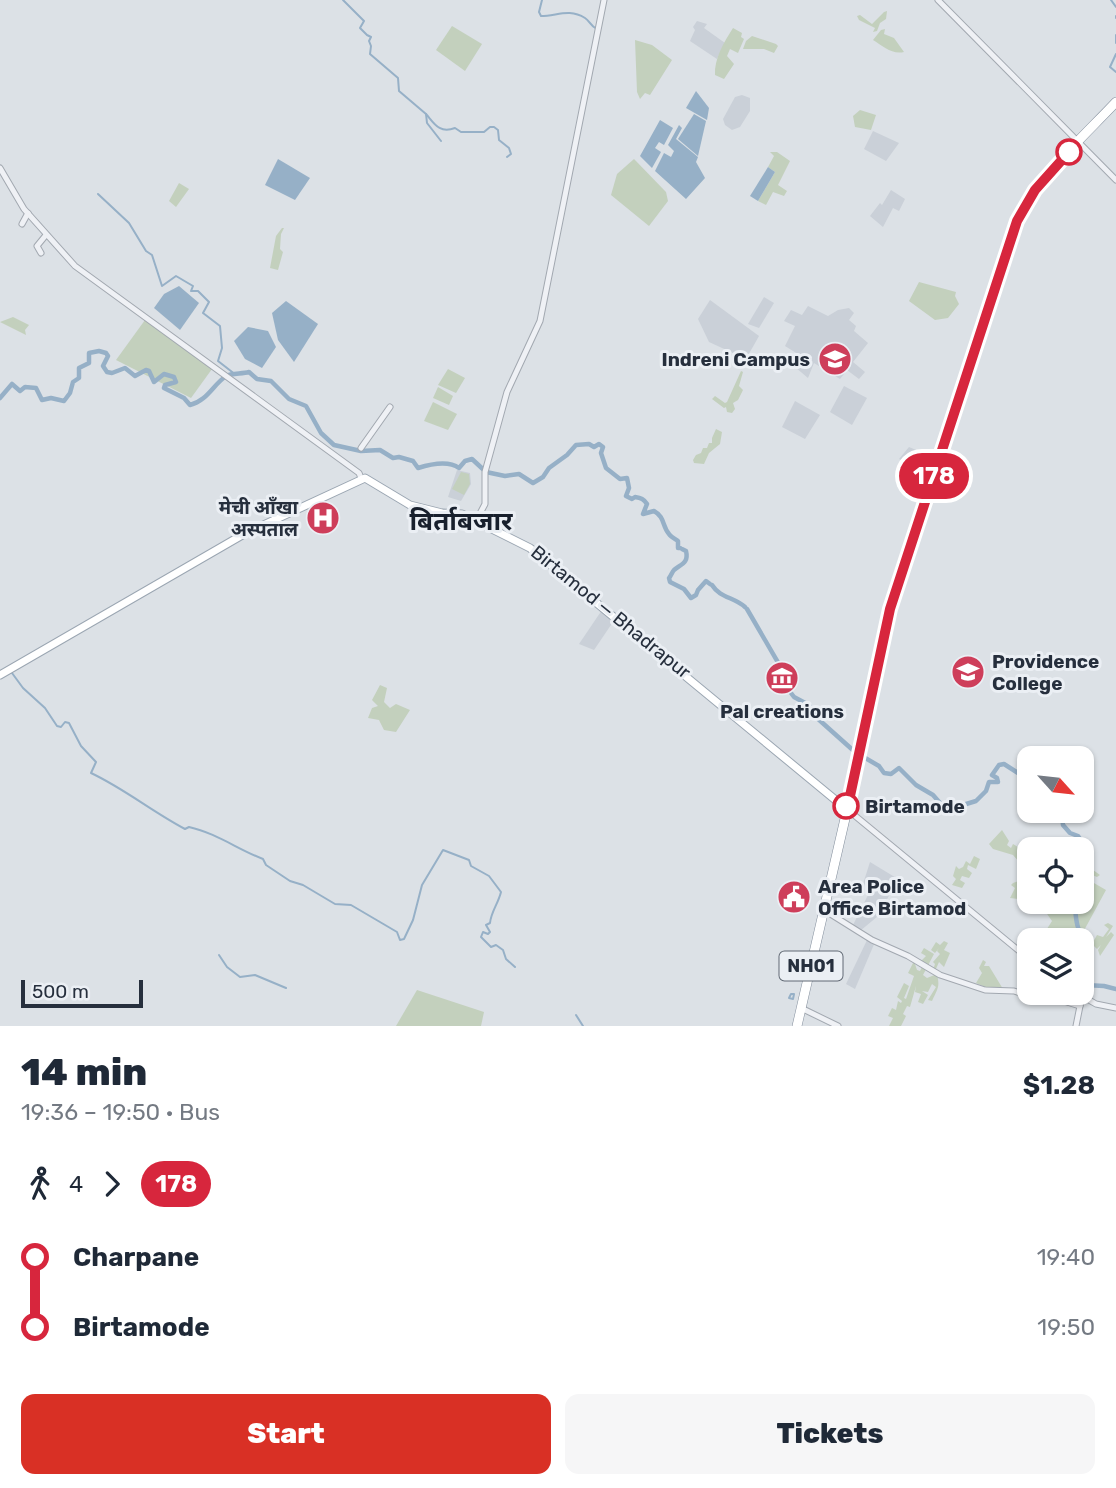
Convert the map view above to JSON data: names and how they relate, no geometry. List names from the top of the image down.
{
  "streets": {
    "highway": ["NH01"],
    "main road": ["Birtamod — Bhadrapur"]
  },
  "crossings": [
    ["Birtamod — Bhadrapur", "NH01"]
  ],
  "districts": ["बिर्ताबजार"],
  "places": {
    "school or university": ["Indreni Campus", "Providence College"],
    "hospital": ["मेची आँखा अस्पताल"],
    "museum": ["Pal creations"],
    "other": ["Birtamode"],
    "public building": ["Area Police Office Birtamod"]
  },
  "lines": ["bus line 178"],
  "scale_bar": "500 m",
  "north": "bottom right",
  "page": {
    "on_map": "178",
    "scale": "500 m",
    "heading": ["14 min", "19:36 – 19:50 · Bus", "$1.28"],
    "legs": ["4", "178"],
    "list": [
      {
        "name": "Charpane",
        "value": "19:40"
      },
      {
        "name": "Birtamode",
        "value": "19:50"
      }
    ],
    "buttons": ["Start", "Tickets"]
  }
}
